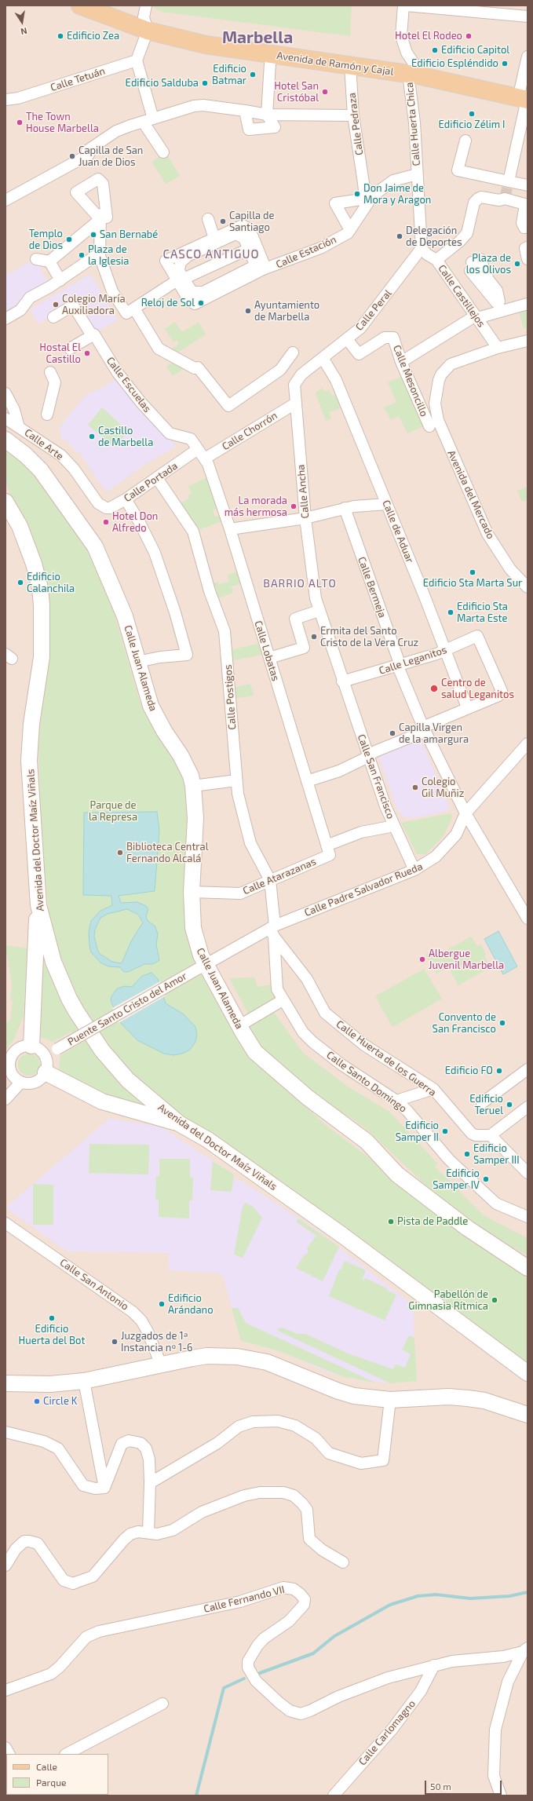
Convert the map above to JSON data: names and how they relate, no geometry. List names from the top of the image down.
{
  "streets": {
    "main road": ["Avenida de Ramón y Cajal"],
    "street": [
      "Calle Tetuán",
      "Calle Pedraza",
      "Calle Huerta Chica",
      "Calle Estación",
      "Calle Castillejos",
      "Calle Peral",
      "Calle Mesoncillo",
      "Calle Escuelas",
      "Calle Chorrón",
      "Calle Arte",
      "Calle Portada",
      "Calle Ancha",
      "Avenida del Mercado",
      "Calle de Aduar",
      "Calle Bermeja",
      "Calle Lobatas",
      "Calle Leganitos",
      "Calle Juan Alameda",
      "Calle Postigos",
      "Calle San Francisco",
      "Avenida del Doctor Maíz Viñals",
      "Calle Atarazanas",
      "Calle Padre Salvador Rueda",
      "Puente Santo Cristo del Amor",
      "Calle Huerta de los Guerra",
      "Calle Santo Domingo",
      "Calle San Antonio",
      "Calle Fernando VII",
      "Calle Carlomagno"
    ]
  },
  "crossings": [
    ["Avenida de Ramón y Cajal", "Calle Pedraza"],
    ["Avenida de Ramón y Cajal", "Calle Huerta Chica"],
    ["Calle Pedraza", "Calle Huerta Chica"],
    ["Calle Huerta Chica", "Calle Castillejos"],
    ["Calle Huerta Chica", "Calle Peral"],
    ["Calle Castillejos", "Calle Peral"],
    ["Calle Castillejos", "Avenida del Mercado"],
    ["Calle Peral", "Calle Mesoncillo"],
    ["Calle Peral", "Calle Ancha"],
    ["Calle Peral", "Calle de Aduar"],
    ["Calle Escuelas", "Calle Chorrón"],
    ["Calle Escuelas", "Calle Portada"],
    ["Calle Escuelas", "Calle Lobatas"],
    ["Calle Chorrón", "Calle Portada"],
    ["Calle Chorrón", "Calle Ancha"],
    ["Calle Chorrón", "Calle Lobatas"],
    ["Calle Arte", "Calle Portada"],
    ["Calle Portada", "Calle Lobatas"],
    ["Calle Portada", "Calle Postigos"],
    ["Calle Ancha", "Calle Leganitos"],
    ["Calle Ancha", "Calle San Francisco"],
    ["Calle de Aduar", "Calle Leganitos"],
    ["Calle Bermeja", "Calle Leganitos"],
    ["Calle Bermeja", "Calle Padre Salvador Rueda"],
    ["Calle Lobatas", "Calle Leganitos"],
    ["Calle Lobatas", "Calle Atarazanas"],
    ["Calle Leganitos", "Calle San Francisco"],
    ["Calle Juan Alameda", "Calle Atarazanas"],
    ["Calle Juan Alameda", "Calle Padre Salvador Rueda"],
    ["Calle Juan Alameda", "Puente Santo Cristo del Amor"],
    ["Calle Postigos", "Calle Atarazanas"],
    ["Calle Postigos", "Calle Padre Salvador Rueda"],
    ["Calle Postigos", "Calle Huerta de los Guerra"],
    ["Calle Postigos", "Calle Santo Domingo"],
    ["Calle San Francisco", "Calle Atarazanas"],
    ["Calle San Francisco", "Calle Padre Salvador Rueda"],
    ["Calle Padre Salvador Rueda", "Puente Santo Cristo del Amor"],
    ["Calle Padre Salvador Rueda", "Calle Huerta de los Guerra"],
    ["Calle Padre Salvador Rueda", "Calle Santo Domingo"],
    ["Calle Huerta de los Guerra", "Calle Santo Domingo"],
    ["Calle Fernando VII", "Calle Carlomagno"]
  ],
  "districts": ["Marbella", "CASCO ANTIGUO", "BARRIO ALTO"],
  "parks": ["Parque de la Represa"],
  "places": [
    "Edificio Zea",
    "Hotel El Rodeo",
    "Edificio Capitol",
    "Edificio Espléndido",
    "Edificio Batmar",
    "Edificio Salduba",
    "Hotel San Cristóbal",
    "Edificio Zélim I",
    "The Town House Marbella",
    "Capilla de San Juan de Dios",
    "Don Jaime de Mora y Aragon",
    "Capilla de Santiago",
    "San Bernabé",
    "Delegación de Deportes",
    "Templo de Dios",
    "Plaza de la Iglesia",
    "Plaza de los Olivos",
    "Reloj de Sol",
    "Colegio María Auxiliadora",
    "Ayuntamiento de Marbella",
    "Hostal El Castillo",
    "Castillo de Marbella",
    "La morada más hermosa",
    "Hotel Don Alfredo",
    "Edificio Sta Marta Sur",
    "Edificio Calanchila",
    "Edificio Sta Marta Este",
    "Ermita del Santo Cristo de la Vera Cruz",
    "Centro de salud Leganitos",
    "Capilla Virgen de la amargura",
    "Colegio Gil Muñiz",
    "Biblioteca Central Fernando Alcalá",
    "Albergue Juvenil Marbella",
    "Convento de San Francisco",
    "Edificio FO",
    "Edificio Teruel",
    "Edificio Samper II",
    "Edificio Samper III",
    "Edificio Samper IV",
    "Pista de Paddle",
    "Pabellón de Gimnasia Rítmica",
    "Edificio Arándano",
    "Edificio Huerta del Bot",
    "Juzgados de 1ª Instancia nº 1-6",
    "Circle K"
  ],
  "legend": ["Calle", "Parque"],
  "scale_bar": "50 m",
  "north": "bottom"
}
